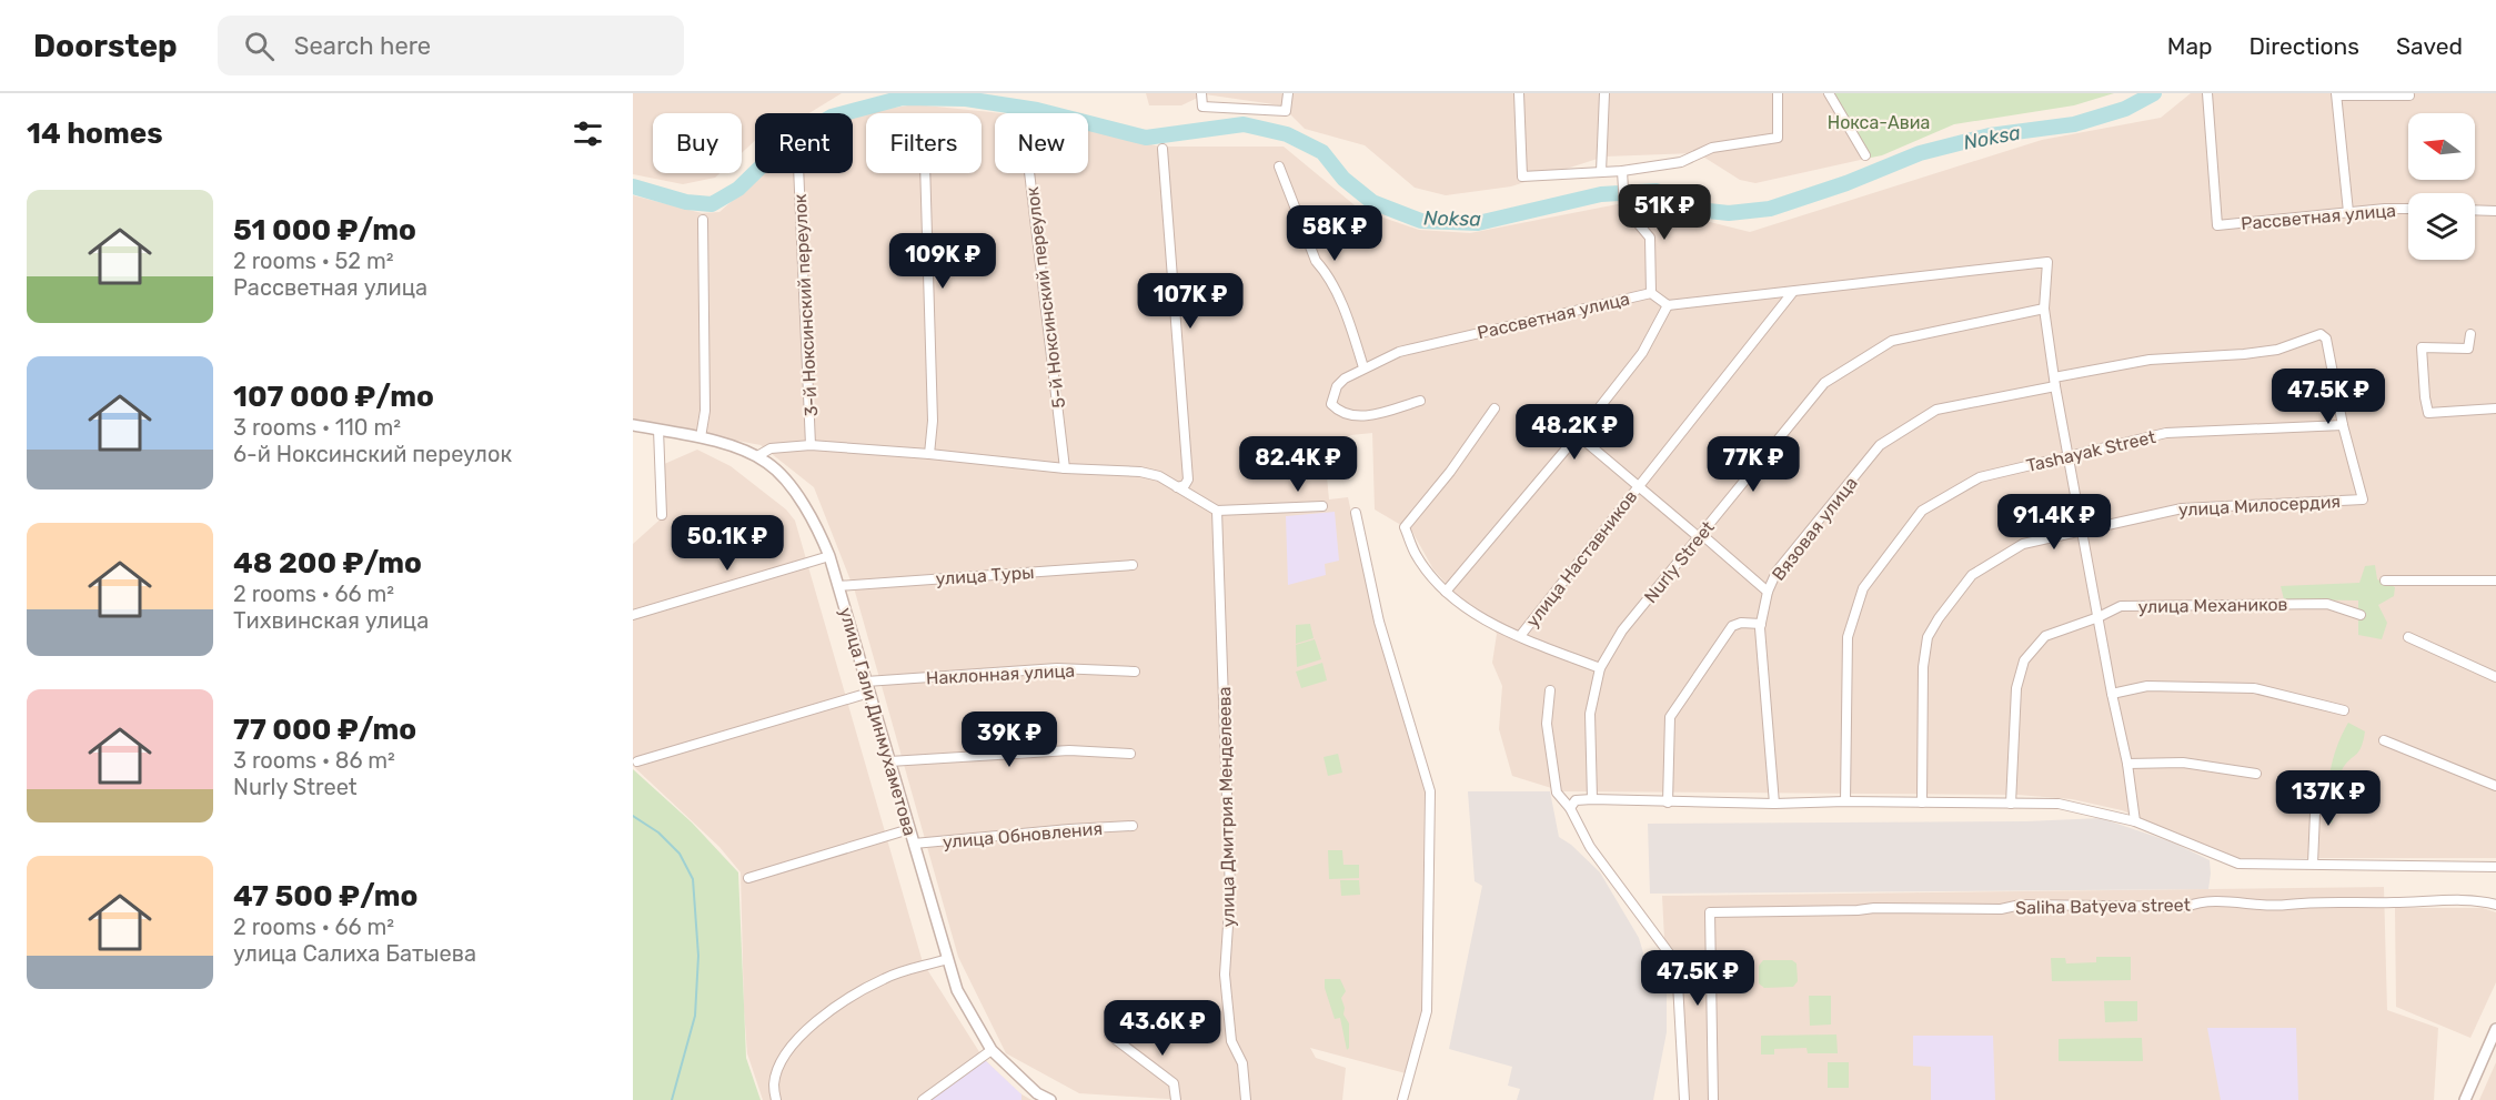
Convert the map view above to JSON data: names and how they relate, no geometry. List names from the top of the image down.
{
  "streets": {
    "street": [
      "Рассветная улица",
      "5-й Ноксинский переулок",
      "3-й Ноксинский переулок",
      "Tashayak Street",
      "улица Милосердия",
      "Вязовая улица",
      "улица Наставников",
      "Nurly Street",
      "улица Туры",
      "улица Механиков",
      "Наклонная улица",
      "улица Гали Динмухаметова",
      "улица Дмитрия Менделеева",
      "улица Обновления",
      "Saliha Batyeva street"
    ]
  },
  "crossings": [
    ["Tashayak Street", "улица Милосердия"],
    ["Tashayak Street", "Вязовая улица"],
    ["улица Милосердия", "Вязовая улица"],
    ["улица Туры", "улица Гали Динмухаметова"],
    ["Наклонная улица", "улица Гали Динмухаметова"],
    ["улица Гали Динмухаметова", "улица Обновления"]
  ],
  "water": ["Noksa"],
  "parks": ["Нокса-Авиа"],
  "north": "left",
  "page": {
    "header": "Doorstep",
    "search": "Search here",
    "nav": ["Map", "Directions", "Saved"],
    "heading": "14 homes",
    "chip": [
      "Buy",
      "Rent",
      "Filters",
      "New"
    ],
    "list": [
      {
        "name": "51 000 ₽/mo",
        "note": "2 rooms · 52 m² · Рассветная улица"
      },
      {
        "name": "107 000 ₽/mo",
        "note": "3 rooms · 110 m² · 6-й Ноксинский переулок"
      },
      {
        "name": "48 200 ₽/mo",
        "note": "2 rooms · 66 m² · Тихвинская улица"
      },
      {
        "name": "77 000 ₽/mo",
        "note": "3 rooms · 86 m² · Nurly Street"
      },
      {
        "name": "47 500 ₽/mo",
        "note": "2 rooms · 66 m² · улица Салиха Батыева"
      }
    ],
    "price": [
      "51K ₽",
      "58K ₽",
      "109K ₽",
      "107K ₽",
      "47.5K ₽",
      "48.2K ₽",
      "82.4K ₽",
      "77K ₽",
      "91.4K ₽",
      "50.1K ₽",
      "39K ₽",
      "137K ₽",
      "47.5K ₽",
      "43.6K ₽"
    ]
  }
}
